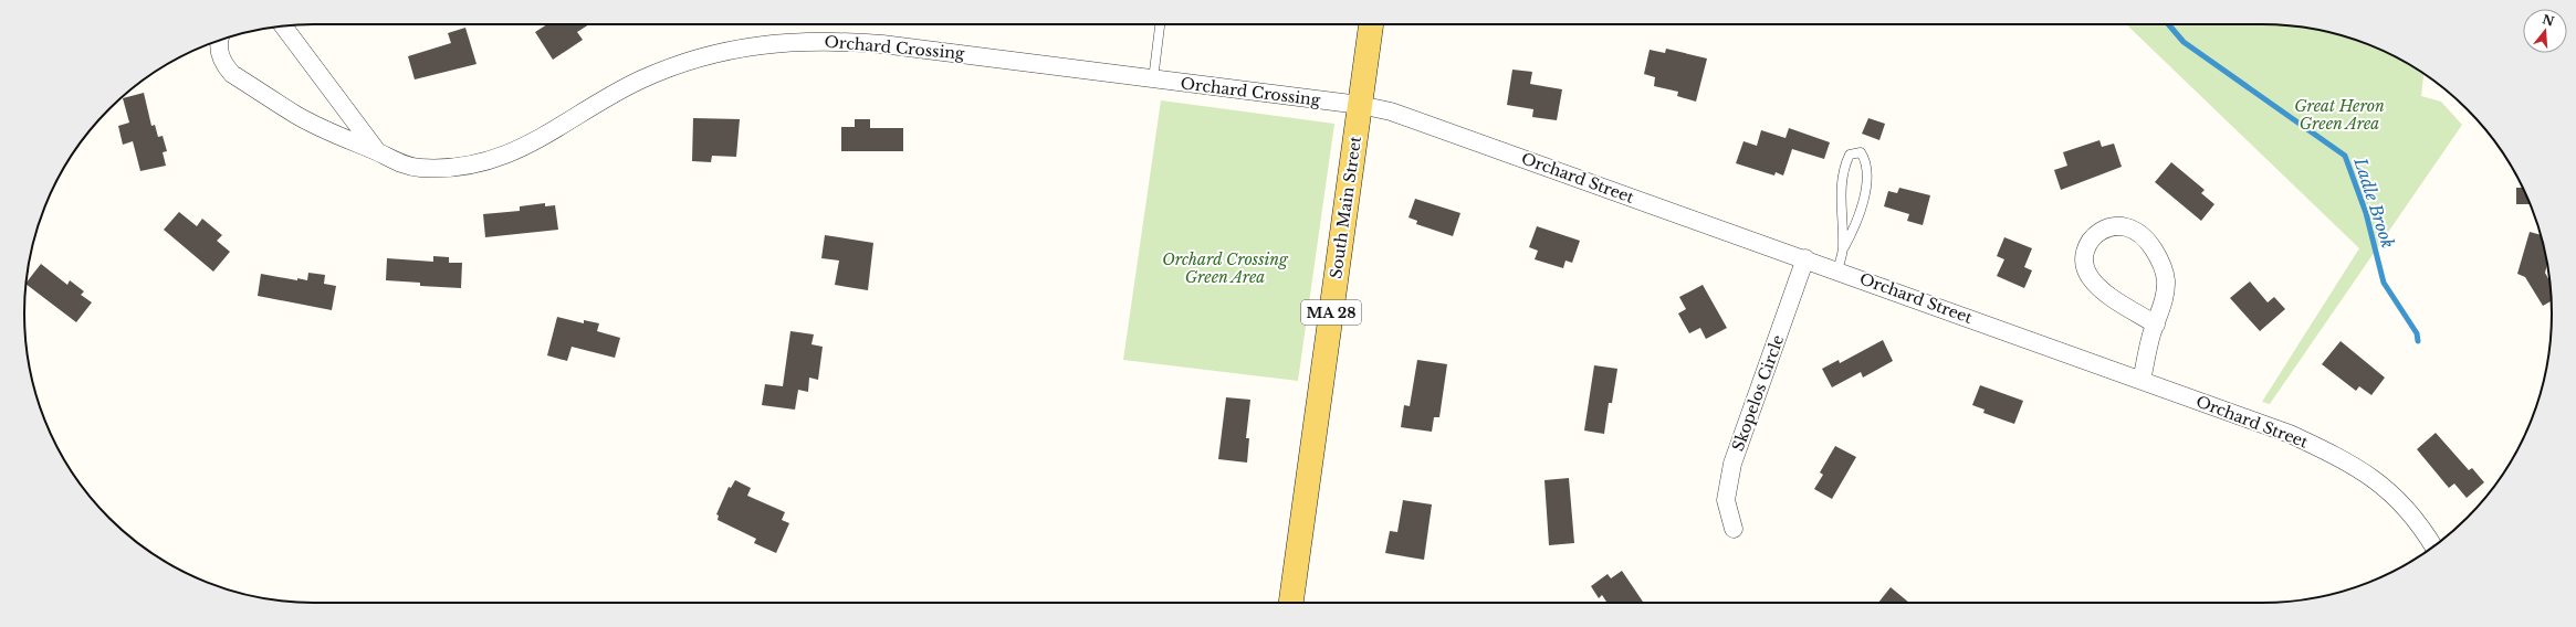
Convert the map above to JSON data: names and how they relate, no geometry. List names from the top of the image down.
{
  "streets": {
    "main road": ["South Main Street", "MA 28"],
    "street": ["Orchard Crossing", "Orchard Street", "Skopelos Circle"]
  },
  "crossings": [
    ["Orchard Crossing", "Orchard Street"],
    ["Orchard Crossing", "South Main Street"],
    ["Orchard Street", "South Main Street"],
    ["Orchard Street", "Skopelos Circle"]
  ],
  "water": ["Ladle Brook"],
  "parks": ["Great Heron Green Area", "Orchard Crossing Green Area"],
  "north": "top"
}
